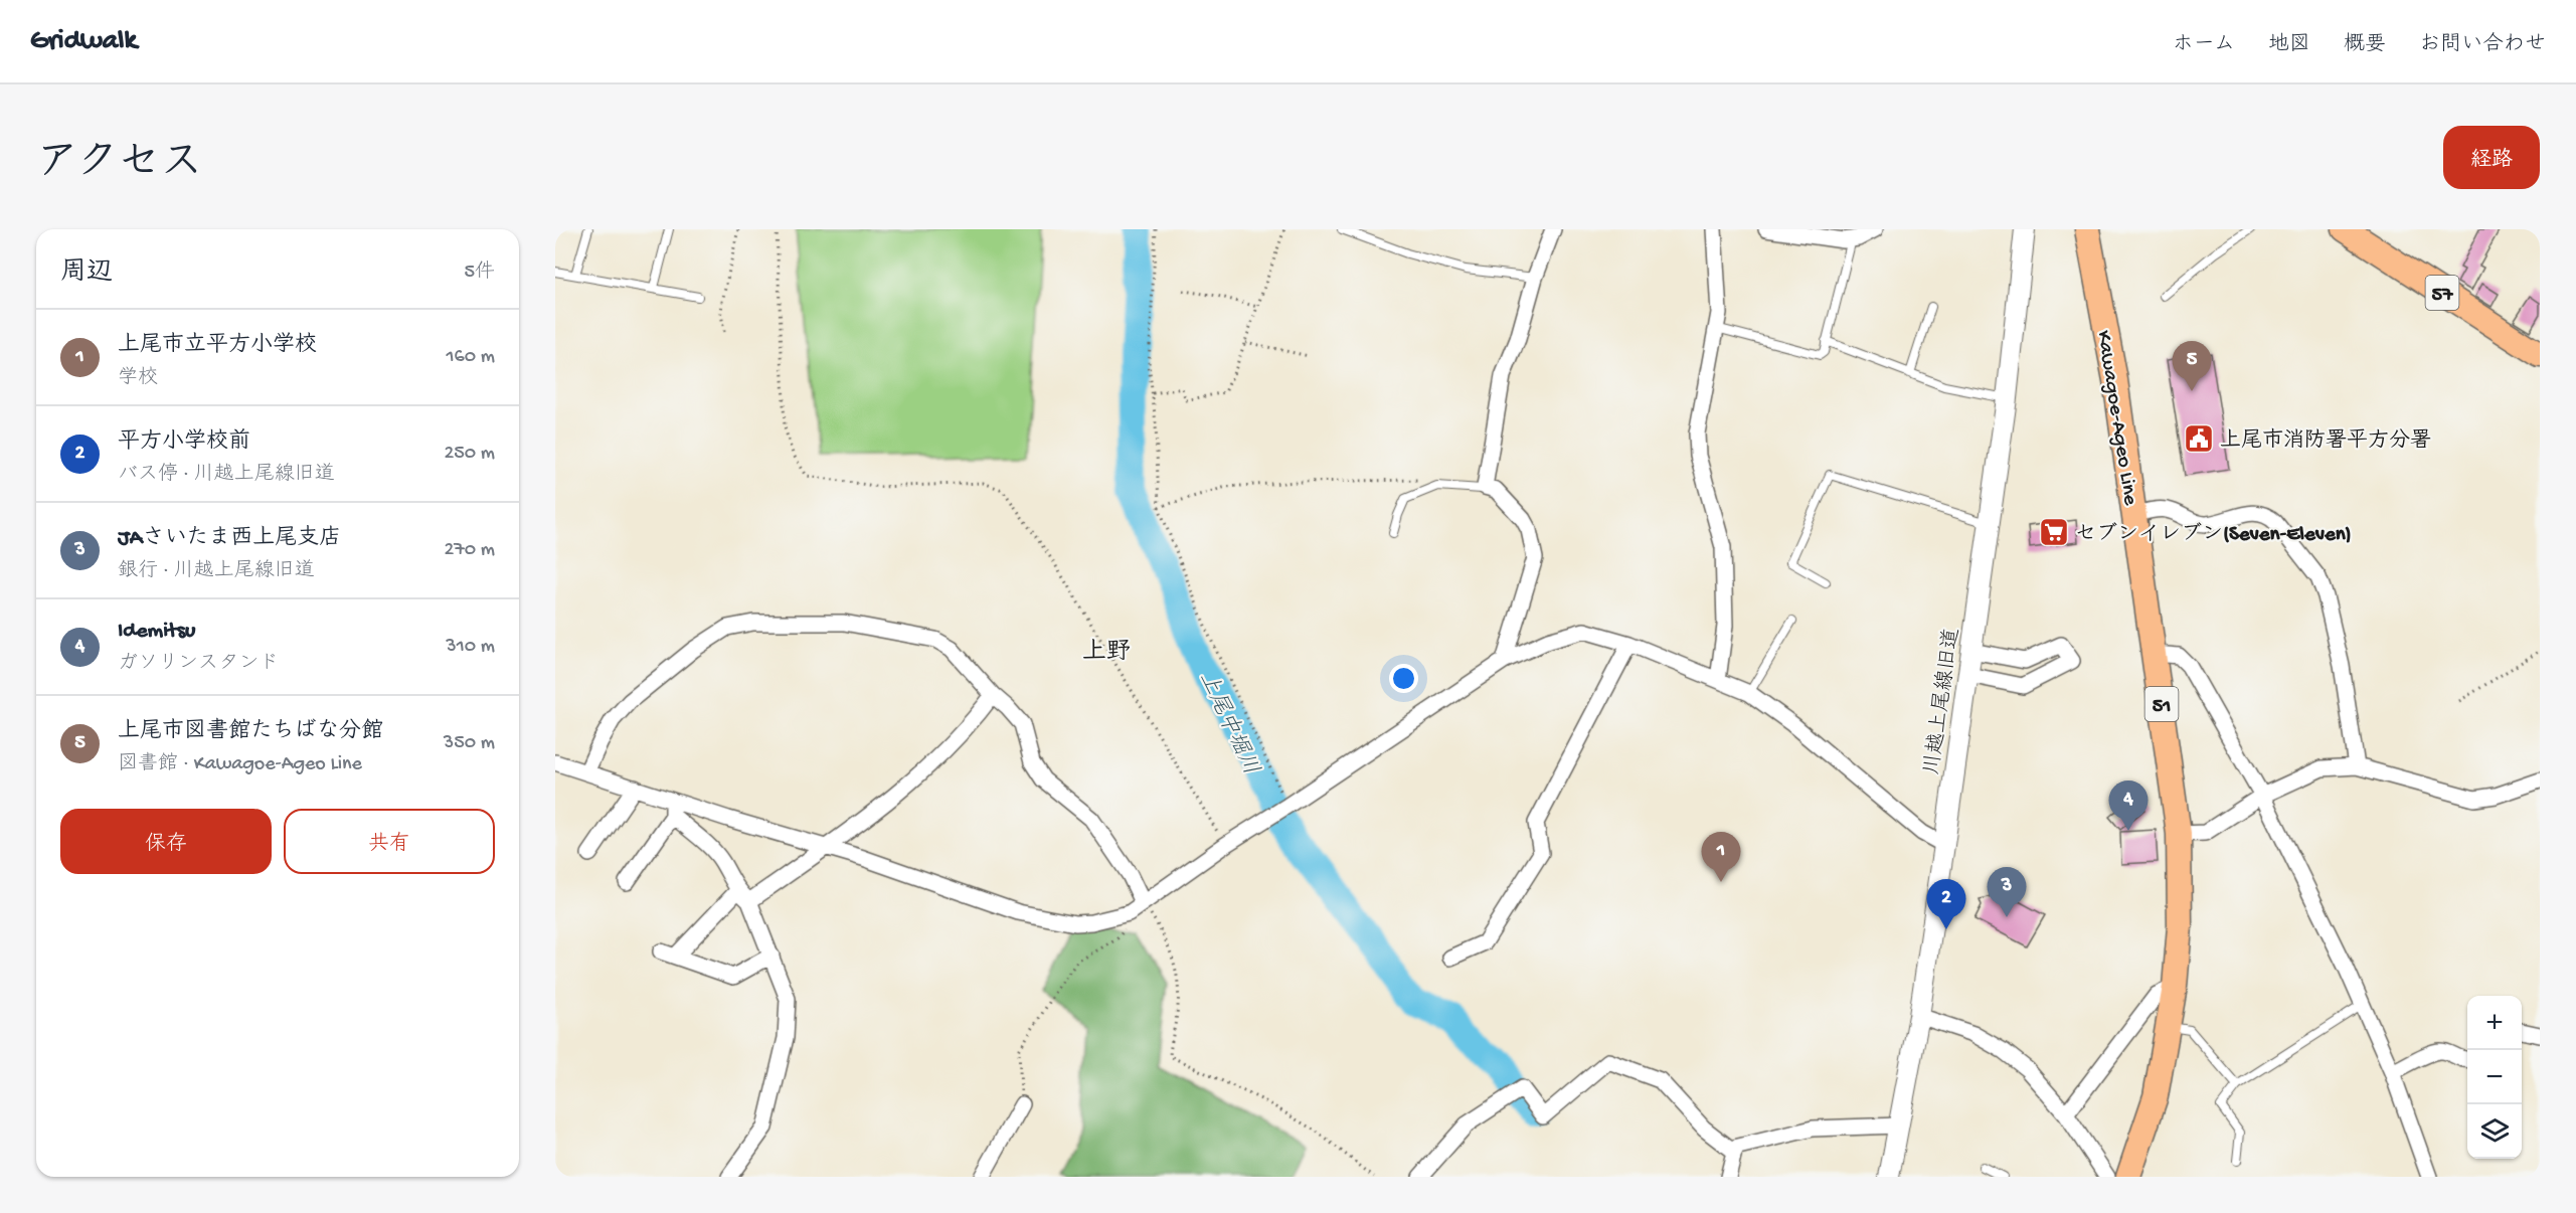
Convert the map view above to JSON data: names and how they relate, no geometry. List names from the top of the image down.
{
  "streets": {
    "main road": ["57", "Kawagoe-Ageo Line", "51"],
    "street": ["川越上尾線旧道"]
  },
  "districts": ["上野"],
  "water": ["上尾中堀川"],
  "places": {
    "public building": ["上尾市消防署平方分署"],
    "supermarket": ["セブンイレブン(Seven-Eleven)"]
  },
  "page": {
    "header": "Gridwalk",
    "nav": [
      "ホーム",
      "地図",
      "概要",
      "お問い合わせ"
    ],
    "title": "アクセス",
    "buttons": [
      "経路",
      ["保存", "共有"]
    ],
    "heading": ["周辺", "5件"],
    "list": [
      {
        "mark": "1",
        "name": "上尾市立平方小学校",
        "note": "学校",
        "value": "160 m"
      },
      {
        "mark": "2",
        "name": "平方小学校前",
        "note": "バス停 · 川越上尾線旧道",
        "value": "250 m"
      },
      {
        "mark": "3",
        "name": "JAさいたま西上尾支店",
        "note": "銀行 · 川越上尾線旧道",
        "value": "270 m"
      },
      {
        "mark": "4",
        "name": "Idemitsu",
        "note": "ガソリンスタンド",
        "value": "310 m"
      },
      {
        "mark": "5",
        "name": "上尾市図書館たちばな分館",
        "note": "図書館 · Kawagoe-Ageo Line",
        "value": "350 m"
      }
    ],
    "pins": [
      "5",
      "4",
      "1",
      "3",
      "2"
    ],
    "map_buttons": ["+", "−"]
  }
}
